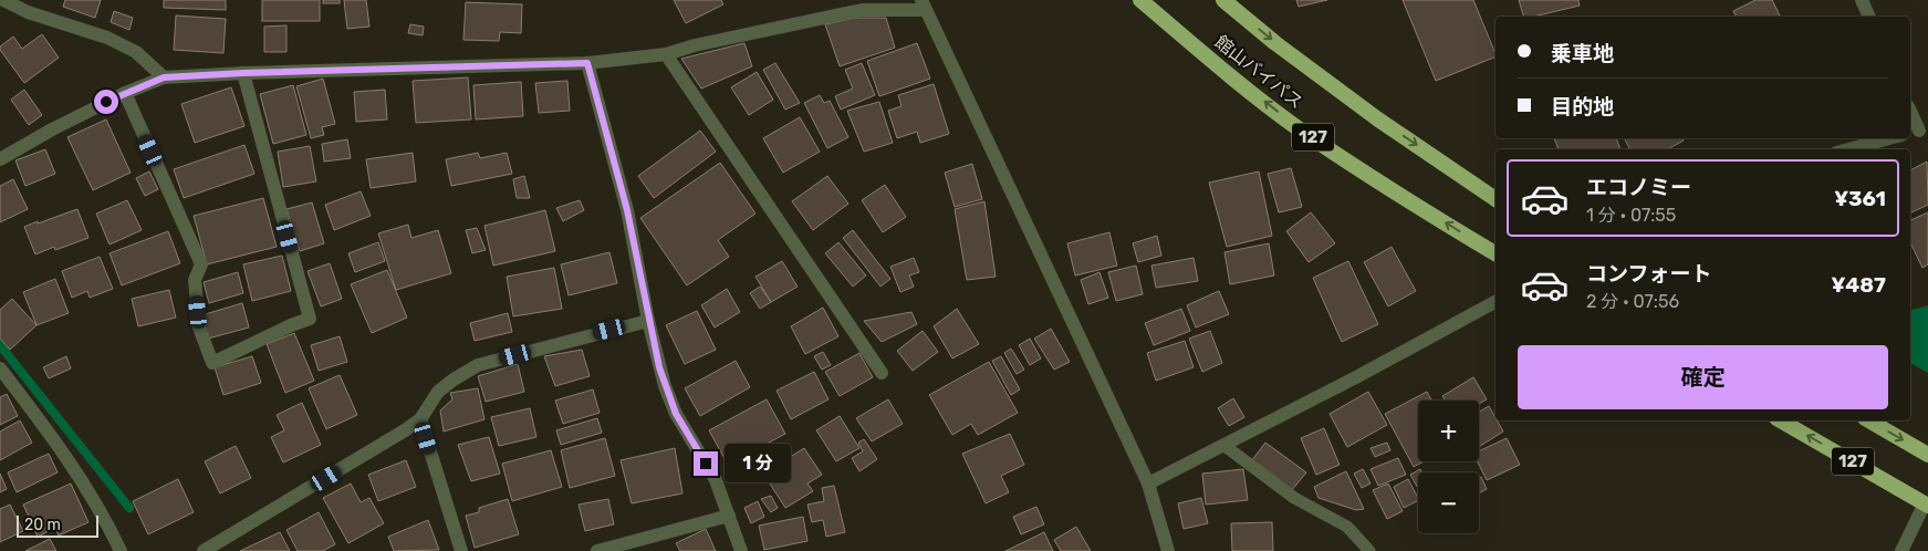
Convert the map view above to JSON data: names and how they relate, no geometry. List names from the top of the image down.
{
  "streets": {
    "highway": ["館山バイパス", "127"]
  },
  "scale_bar": "20 m",
  "page": {
    "banner": ["乗車地", "目的地"],
    "list": [
      {
        "name": "エコノミー",
        "note": "1 分 · 07:55",
        "value": "¥361"
      },
      {
        "name": "コンフォート",
        "note": "2 分 · 07:56",
        "value": "¥487"
      }
    ],
    "buttons": "確定",
    "map_buttons": ["+", "−"],
    "bubble": "1 分",
    "scale": "20 m"
  }
}
